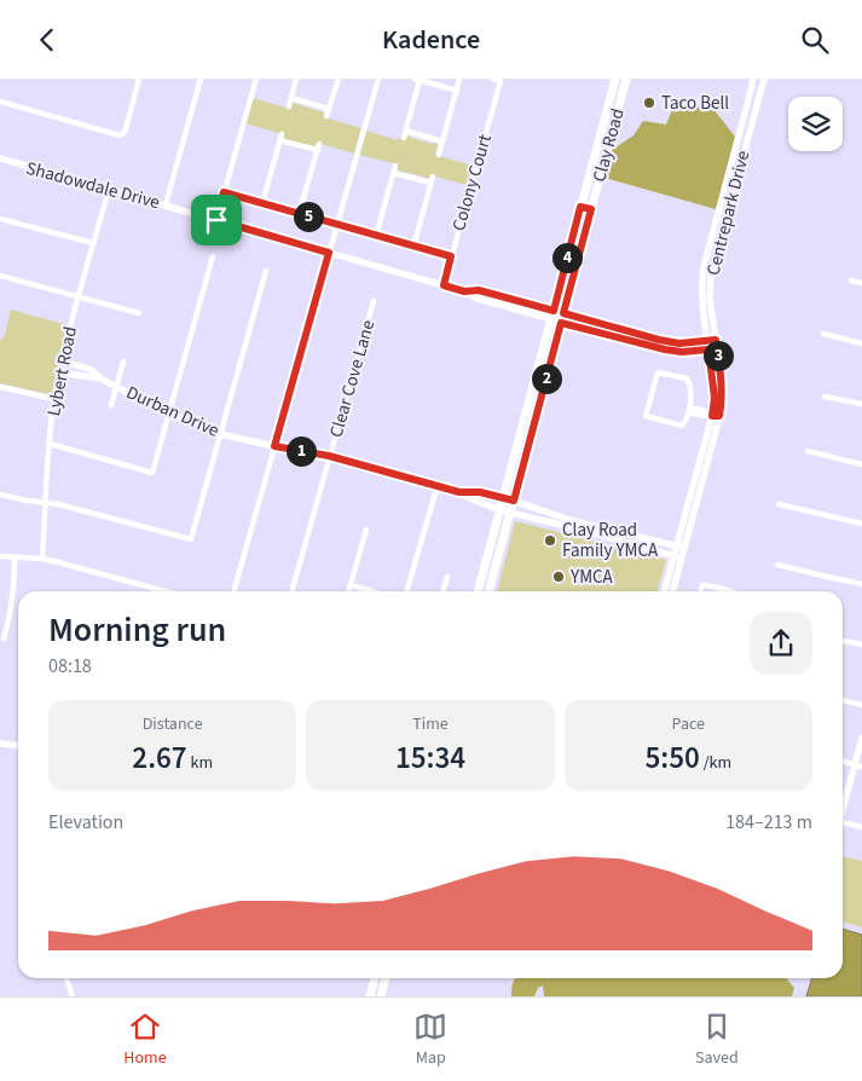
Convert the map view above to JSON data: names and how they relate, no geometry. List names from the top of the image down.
{
  "streets": {
    "main road": ["Clay Road"],
    "street": [
      "Colony Court",
      "Shadowdale Drive",
      "Centrepark Drive",
      "Lybert Road",
      "Clear Cove Lane",
      "Durban Drive"
    ]
  },
  "crossings": [
    ["Clay Road", "Shadowdale Drive"],
    ["Clay Road", "Durban Drive"],
    ["Colony Court", "Shadowdale Drive"],
    ["Shadowdale Drive", "Centrepark Drive"],
    ["Shadowdale Drive", "Lybert Road"],
    ["Centrepark Drive", "Durban Drive"],
    ["Lybert Road", "Durban Drive"],
    ["Clear Cove Lane", "Durban Drive"]
  ],
  "places": ["Taco Bell", "Clay Road Family YMCA", "YMCA"],
  "page": {
    "header": "Kadence",
    "pins": [
      "5",
      "4",
      "3",
      "2",
      "1"
    ],
    "heading": ["Morning run", "08:18"],
    "stats": [
      ["Distance", "2.67 km"],
      ["Time", "15:34"],
      ["Pace", "5:50 /km"]
    ],
    "chart": ["Elevation", "184–213 m"],
    "tabs": ["Home", "Map", "Saved"]
  }
}
